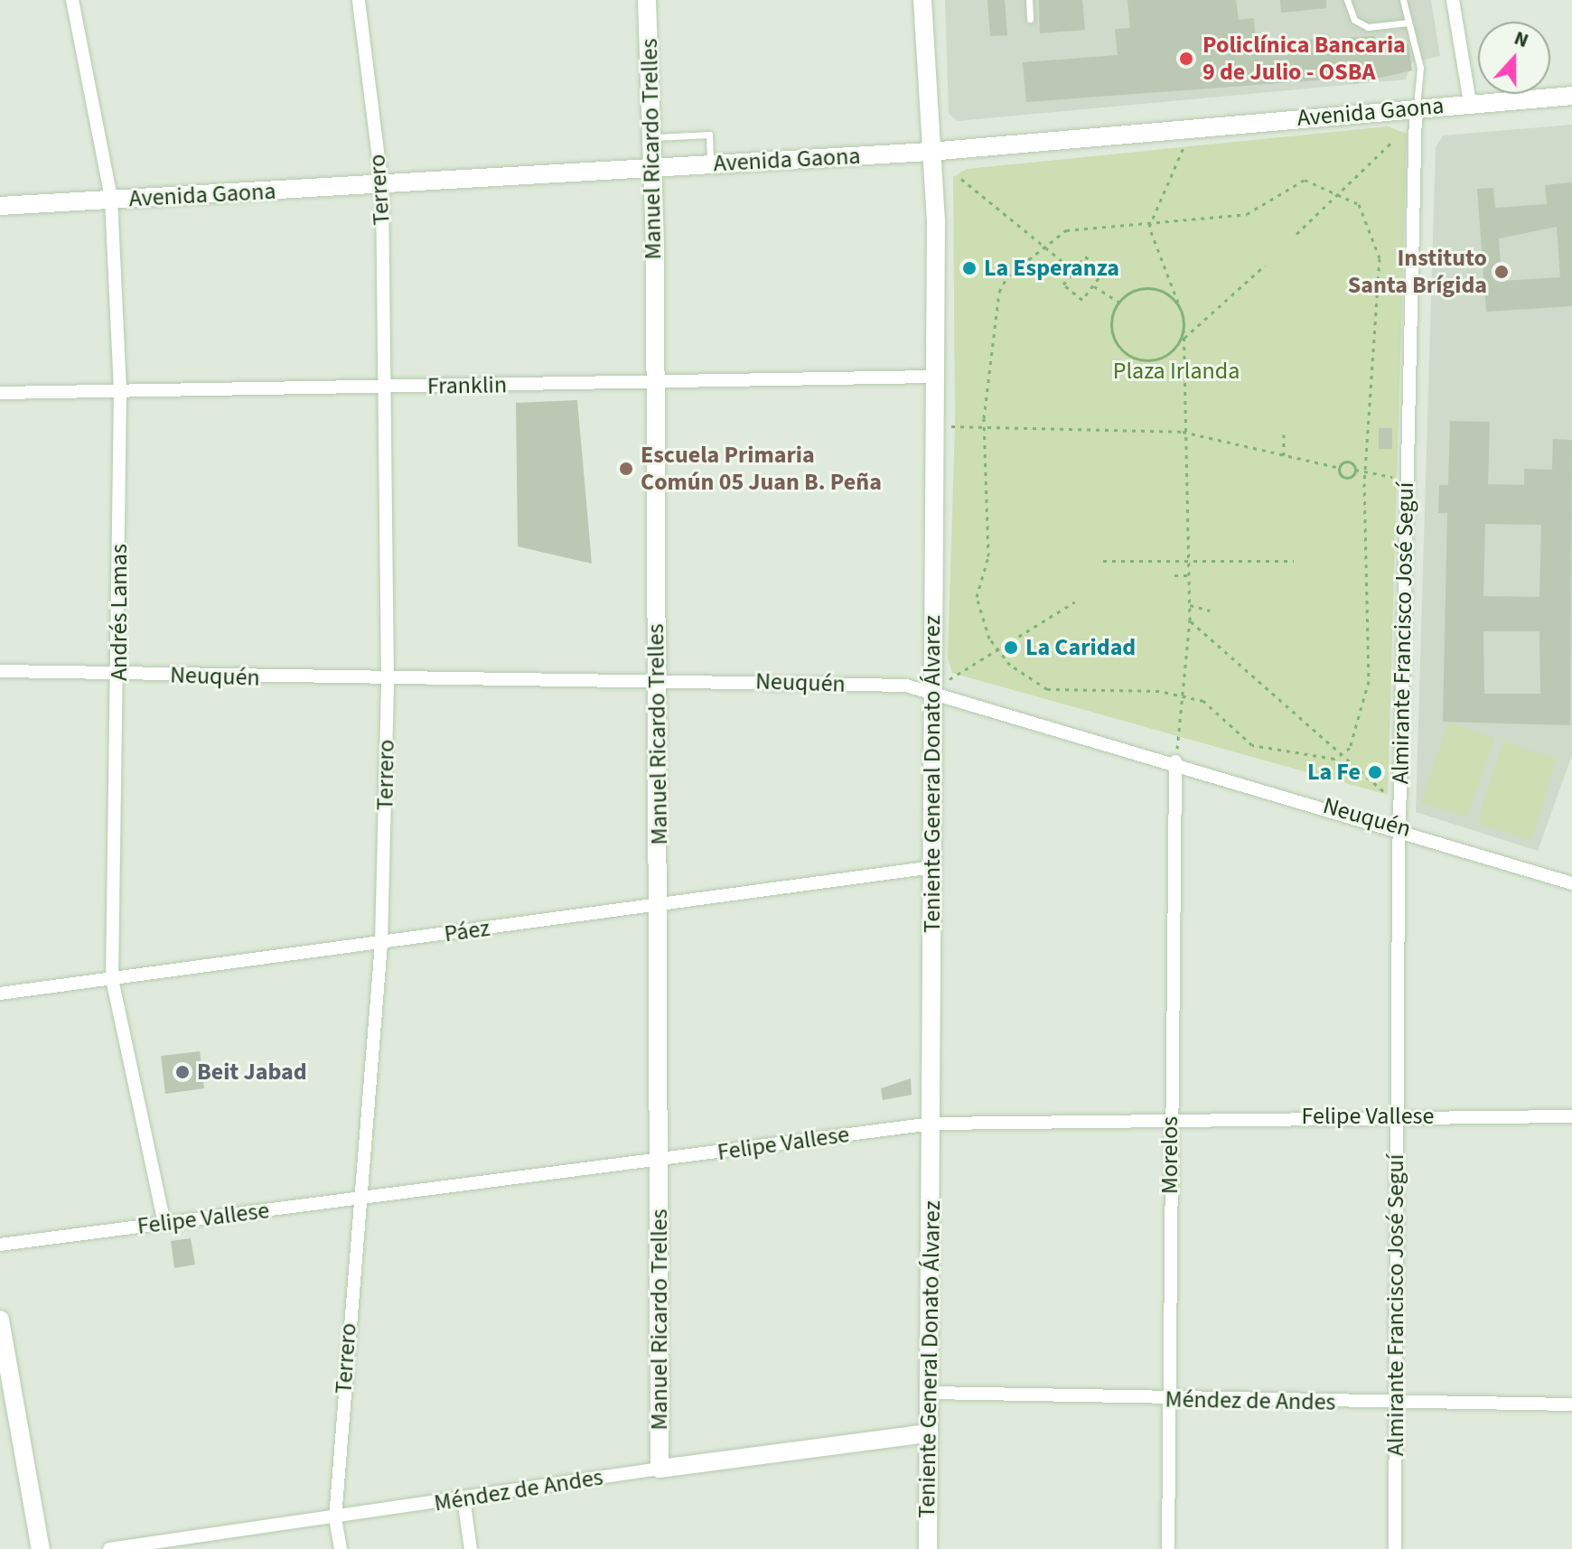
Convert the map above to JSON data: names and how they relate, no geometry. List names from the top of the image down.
{
  "streets": {
    "street": [
      "Avenida Gaona",
      "Manuel Ricardo Trelles",
      "Terrero",
      "Franklin",
      "Andrés Lamas",
      "Almirante Francisco José Seguí",
      "Neuquén",
      "Teniente General Donato Álvarez",
      "Páez",
      "Felipe Vallese",
      "Morelos",
      "Méndez de Andes"
    ]
  },
  "crossings": [
    ["Avenida Gaona", "Manuel Ricardo Trelles"],
    ["Avenida Gaona", "Terrero"],
    ["Avenida Gaona", "Andrés Lamas"],
    ["Avenida Gaona", "Almirante Francisco José Seguí"],
    ["Avenida Gaona", "Teniente General Donato Álvarez"],
    ["Manuel Ricardo Trelles", "Franklin"],
    ["Manuel Ricardo Trelles", "Neuquén"],
    ["Manuel Ricardo Trelles", "Páez"],
    ["Manuel Ricardo Trelles", "Felipe Vallese"],
    ["Manuel Ricardo Trelles", "Méndez de Andes"],
    ["Terrero", "Franklin"],
    ["Terrero", "Neuquén"],
    ["Terrero", "Páez"],
    ["Terrero", "Felipe Vallese"],
    ["Terrero", "Méndez de Andes"],
    ["Franklin", "Andrés Lamas"],
    ["Franklin", "Teniente General Donato Álvarez"],
    ["Andrés Lamas", "Neuquén"],
    ["Andrés Lamas", "Páez"],
    ["Andrés Lamas", "Felipe Vallese"],
    ["Almirante Francisco José Seguí", "Neuquén"],
    ["Almirante Francisco José Seguí", "Felipe Vallese"],
    ["Almirante Francisco José Seguí", "Méndez de Andes"],
    ["Neuquén", "Teniente General Donato Álvarez"],
    ["Neuquén", "Morelos"],
    ["Teniente General Donato Álvarez", "Páez"],
    ["Teniente General Donato Álvarez", "Felipe Vallese"],
    ["Teniente General Donato Álvarez", "Méndez de Andes"],
    ["Felipe Vallese", "Morelos"],
    ["Morelos", "Méndez de Andes"]
  ],
  "parks": ["Plaza Irlanda"],
  "places": [
    "Policlínica Bancaria 9 de Julio - OSBA",
    "La Esperanza",
    "Instituto Santa Brígida",
    "Escuela Primaria Común 05 Juan B. Peña",
    "La Caridad",
    "La Fe",
    "Beit Jabad"
  ],
  "north": "top"
}
